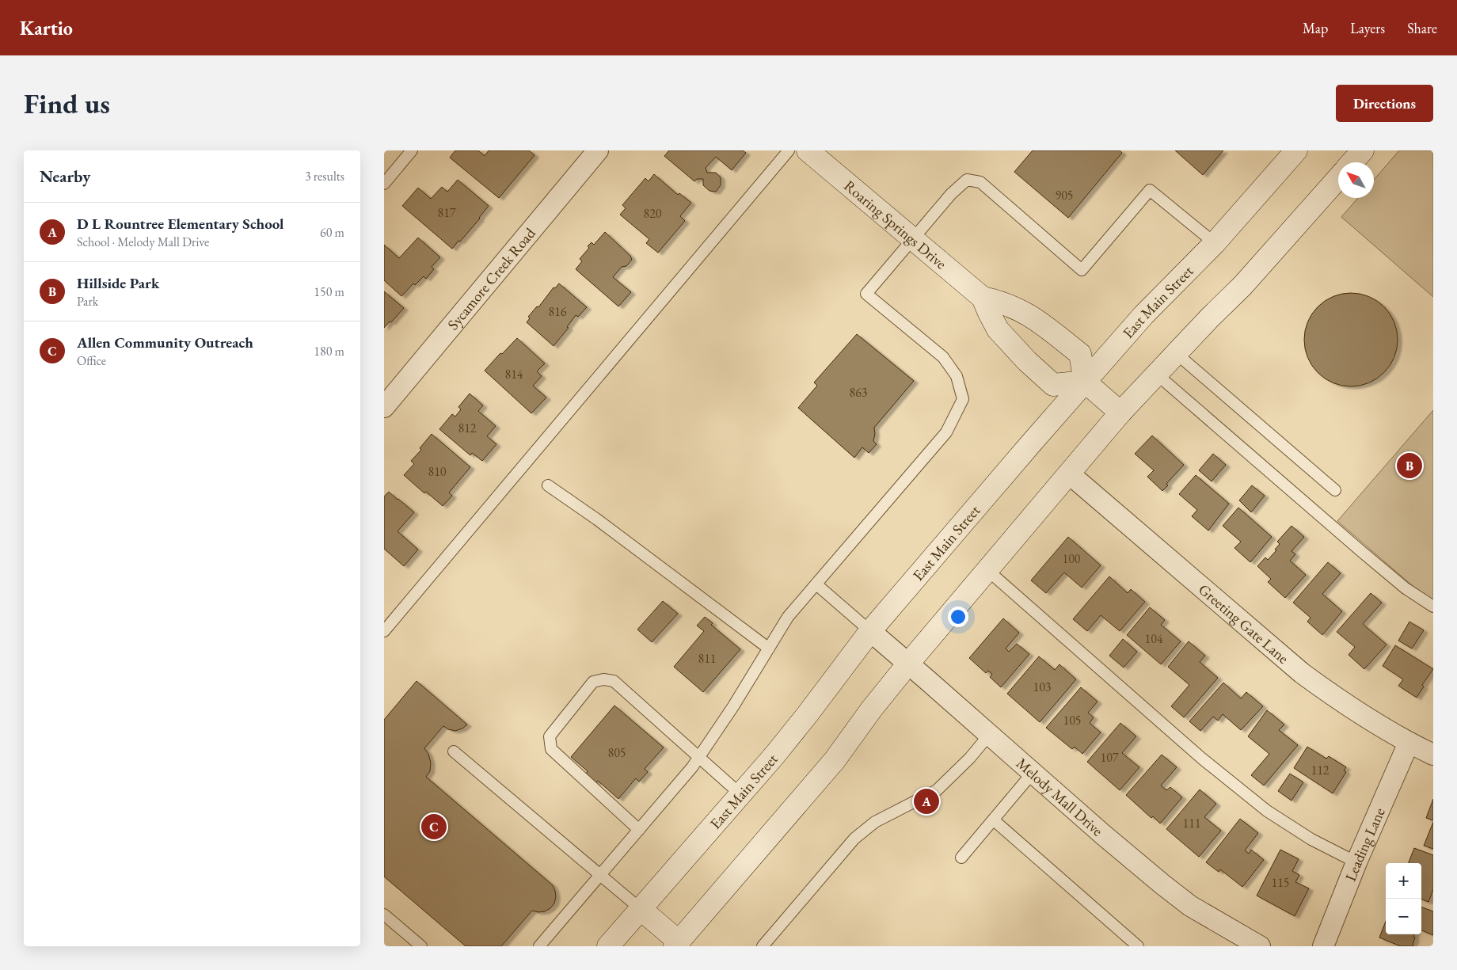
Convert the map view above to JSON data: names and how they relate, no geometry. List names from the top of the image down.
{
  "streets": {
    "main road": ["Roaring Springs Drive", "East Main Street"],
    "street": [
      "Sycamore Creek Road",
      "Greeting Gate Lane",
      "Melody Mall Drive",
      "Leading Lane"
    ]
  },
  "crossings": [
    ["Roaring Springs Drive", "East Main Street"],
    ["East Main Street", "Melody Mall Drive"],
    ["Greeting Gate Lane", "Leading Lane"]
  ],
  "house_numbers": [
    "905",
    "817",
    "820",
    "816",
    "814",
    "863",
    "812",
    "810",
    "100",
    "104",
    "811",
    "103",
    "105",
    "805",
    "107",
    "112",
    "111",
    "115"
  ],
  "north": "top left",
  "page": {
    "header": "Kartio",
    "nav": ["Map", "Layers", "Share"],
    "buttons": "Directions",
    "title": "Find us",
    "heading": ["Nearby", "3 results"],
    "list": [
      {
        "mark": "A",
        "name": "D L Rountree Elementary School",
        "note": "School · Melody Mall Drive",
        "value": "60 m"
      },
      {
        "mark": "B",
        "name": "Hillside Park",
        "note": "Park",
        "value": "150 m"
      },
      {
        "mark": "C",
        "name": "Allen Community Outreach",
        "note": "Office",
        "value": "180 m"
      }
    ],
    "pins": ["B", "A", "C"],
    "map_buttons": ["+", "−"]
  }
}
